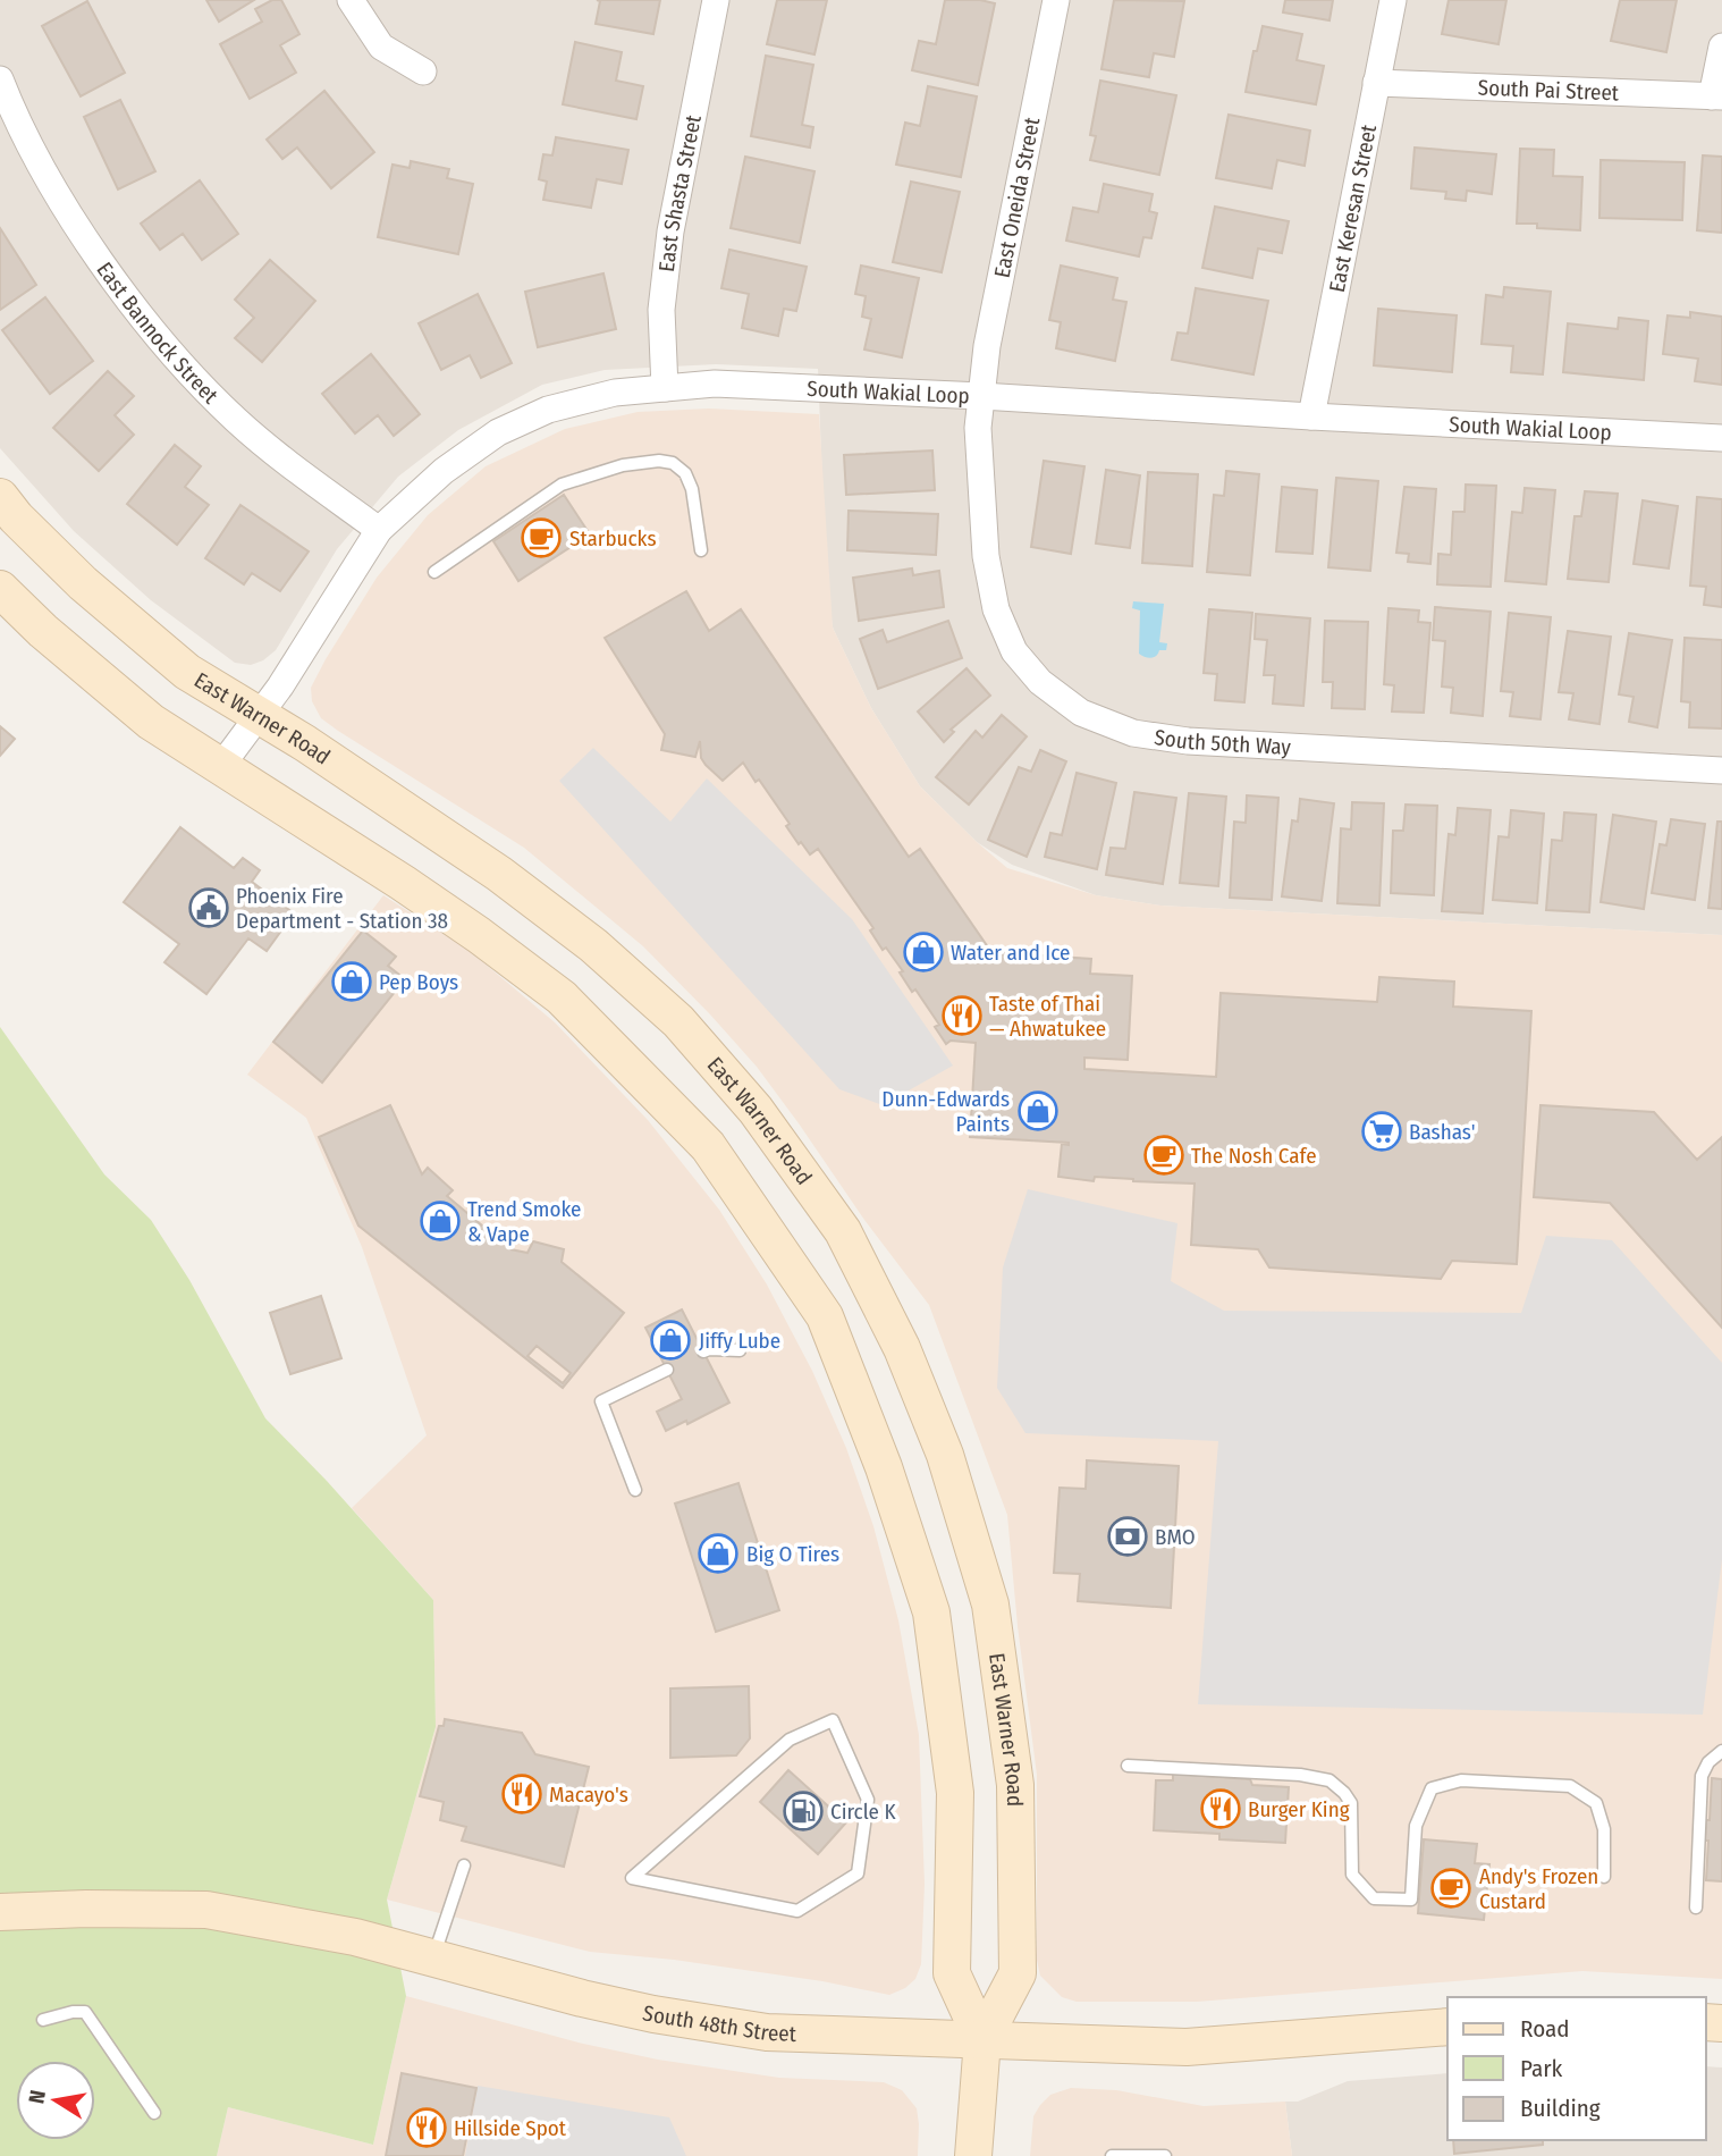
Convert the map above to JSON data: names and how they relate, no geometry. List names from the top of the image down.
{
  "streets": {
    "main road": ["East Warner Road", "South 48th Street"],
    "street": [
      "South Pai Street",
      "East Shasta Street",
      "East Oneida Street",
      "East Keresan Street",
      "East Bannock Street",
      "South Wakial Loop",
      "South 50th Way"
    ]
  },
  "crossings": [
    ["South Pai Street", "East Keresan Street"],
    ["East Shasta Street", "South Wakial Loop"],
    ["East Oneida Street", "South Wakial Loop"],
    ["East Oneida Street", "South 50th Way"],
    ["East Keresan Street", "South Wakial Loop"],
    ["East Bannock Street", "South Wakial Loop"],
    ["South Wakial Loop", "East Warner Road"],
    ["South Wakial Loop", "South 50th Way"],
    ["East Warner Road", "South 48th Street"]
  ],
  "places": {
    "cafe": ["Starbucks", "The Nosh Cafe", "Andy's Frozen Custard"],
    "public building": ["Phoenix Fire Department - Station 38"],
    "shop": [
      "Water and Ice",
      "Pep Boys",
      "Dunn-Edwards Paints",
      "Trend Smoke & Vape",
      "Jiffy Lube",
      "Big O Tires"
    ],
    "restaurant": [
      "Taste of Thai — Ahwatukee",
      "Macayo's",
      "Burger King",
      "Hillside Spot"
    ],
    "supermarket": ["Bashas'"],
    "bank": ["BMO"],
    "fuel station": ["Circle K"]
  },
  "legend": ["Road", "Park", "Building"],
  "north": "left"
}
